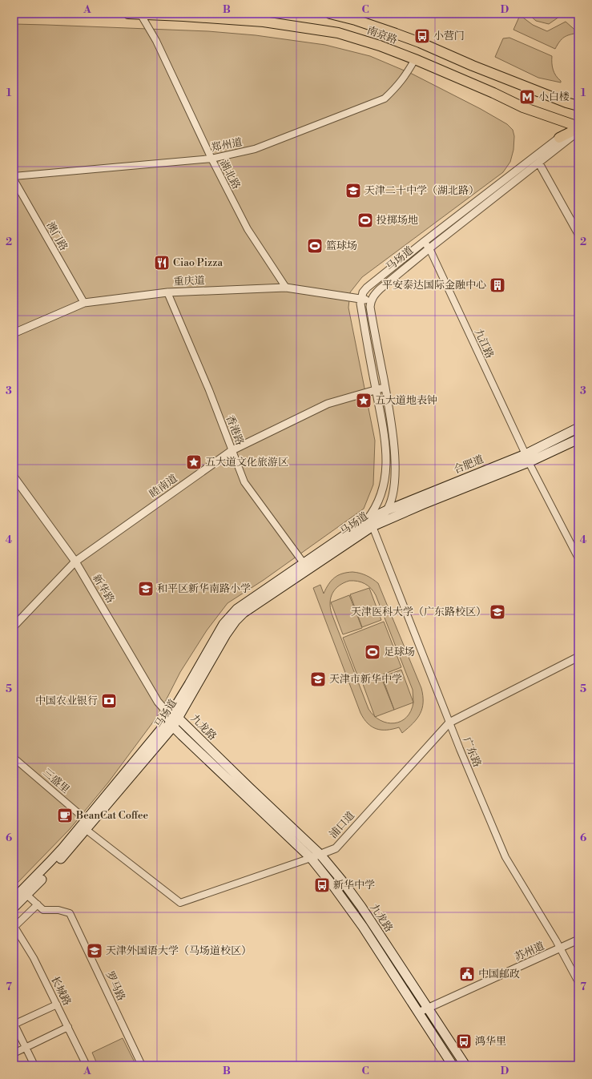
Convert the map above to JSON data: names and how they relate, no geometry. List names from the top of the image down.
{
  "streets": {
    "main road": [
      "南京路",
      "马场道",
      "合肥道",
      "九龙路"
    ],
    "street": [
      "郑州道",
      "湖北路",
      "澳门路",
      "重庆道",
      "九江路",
      "香港路",
      "睦南道",
      "新华路",
      "广东路",
      "三盛里",
      "浦口道",
      "苏州道",
      "罗马路",
      "长城路"
    ]
  },
  "crossings": [
    ["南京路", "郑州道"],
    ["南京路", "湖北路"],
    ["南京路", "马场道"],
    ["郑州道", "湖北路"],
    ["湖北路", "重庆道"],
    ["澳门路", "重庆道"],
    ["马场道", "重庆道"],
    ["马场道", "九江路"],
    ["马场道", "香港路"],
    ["马场道", "合肥道"],
    ["马场道", "睦南道"],
    ["马场道", "新华路"],
    ["马场道", "九龙路"],
    ["马场道", "广东路"],
    ["马场道", "三盛里"],
    ["马场道", "浦口道"],
    ["马场道", "罗马路"],
    ["重庆道", "香港路"],
    ["九江路", "合肥道"],
    ["香港路", "睦南道"],
    ["合肥道", "广东路"],
    ["睦南道", "新华路"],
    ["新华路", "九龙路"],
    ["九龙路", "浦口道"],
    ["九龙路", "苏州道"],
    ["广东路", "浦口道"],
    ["广东路", "苏州道"],
    ["三盛里", "浦口道"]
  ],
  "places": {
    "bus stop": ["小营门", "新华中学", "鸿华里"],
    "metro station": ["小白楼"],
    "school or university": [
      "天津二十中学（湖北路）",
      "和平区新华南路小学",
      "天津医科大学（广东路校区）",
      "天津市新华中学",
      "天津外国语大学（马场道校区）"
    ],
    "sports": ["投掷场地", "篮球场", "足球场"],
    "restaurant": ["Ciao Pizza"],
    "building": ["平安泰达国际金融中心"],
    "place": ["五大道地表钟", "五大道文化旅游区"],
    "bank": ["中国农业银行"],
    "cafe": ["BeanCat Coffee"],
    "public building": ["中国邮政"]
  },
  "grid": {
    "columns": [
      "A",
      "B",
      "C",
      "D"
    ],
    "rows": [
      "1",
      "2",
      "3",
      "4",
      "5",
      "6",
      "7"
    ]
  }
}
